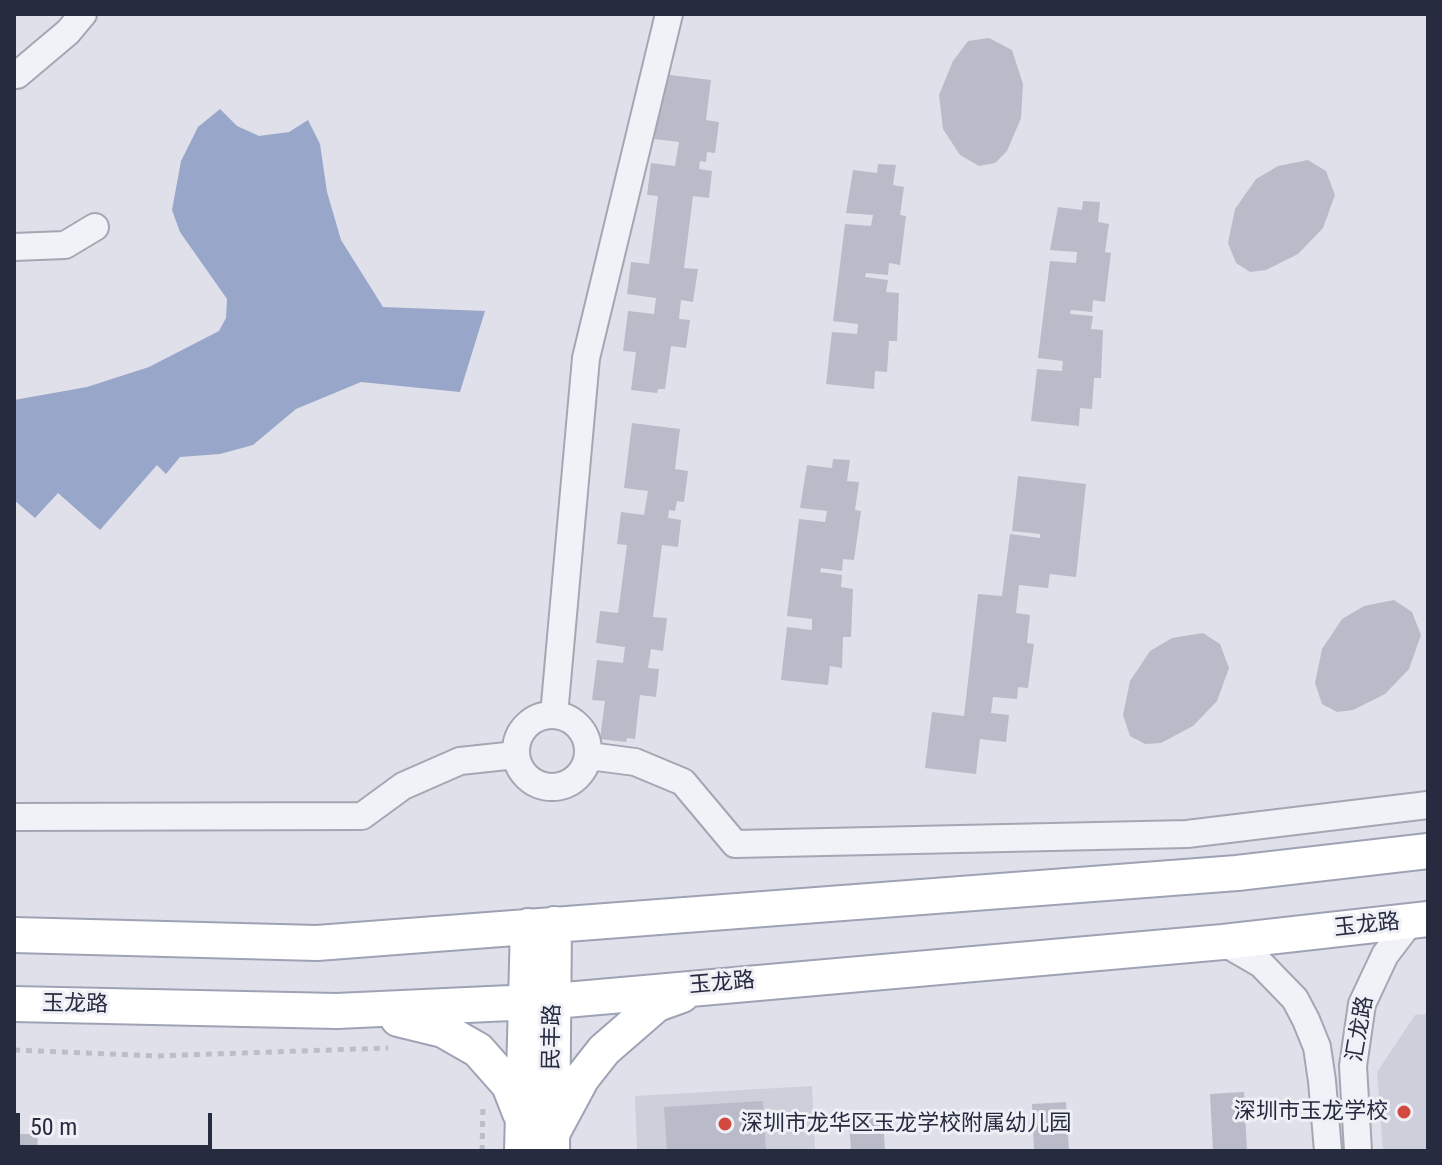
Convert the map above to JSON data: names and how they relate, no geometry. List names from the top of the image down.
{
  "streets": {
    "main road": ["玉龙路", "民丰路"],
    "street": ["汇龙路"]
  },
  "crossings": [
    ["玉龙路", "汇龙路"],
    ["玉龙路", "民丰路"]
  ],
  "places": ["深圳市玉龙学校", "深圳市龙华区玉龙学校附属幼儿园"],
  "scale_bar": "50 m"
}
